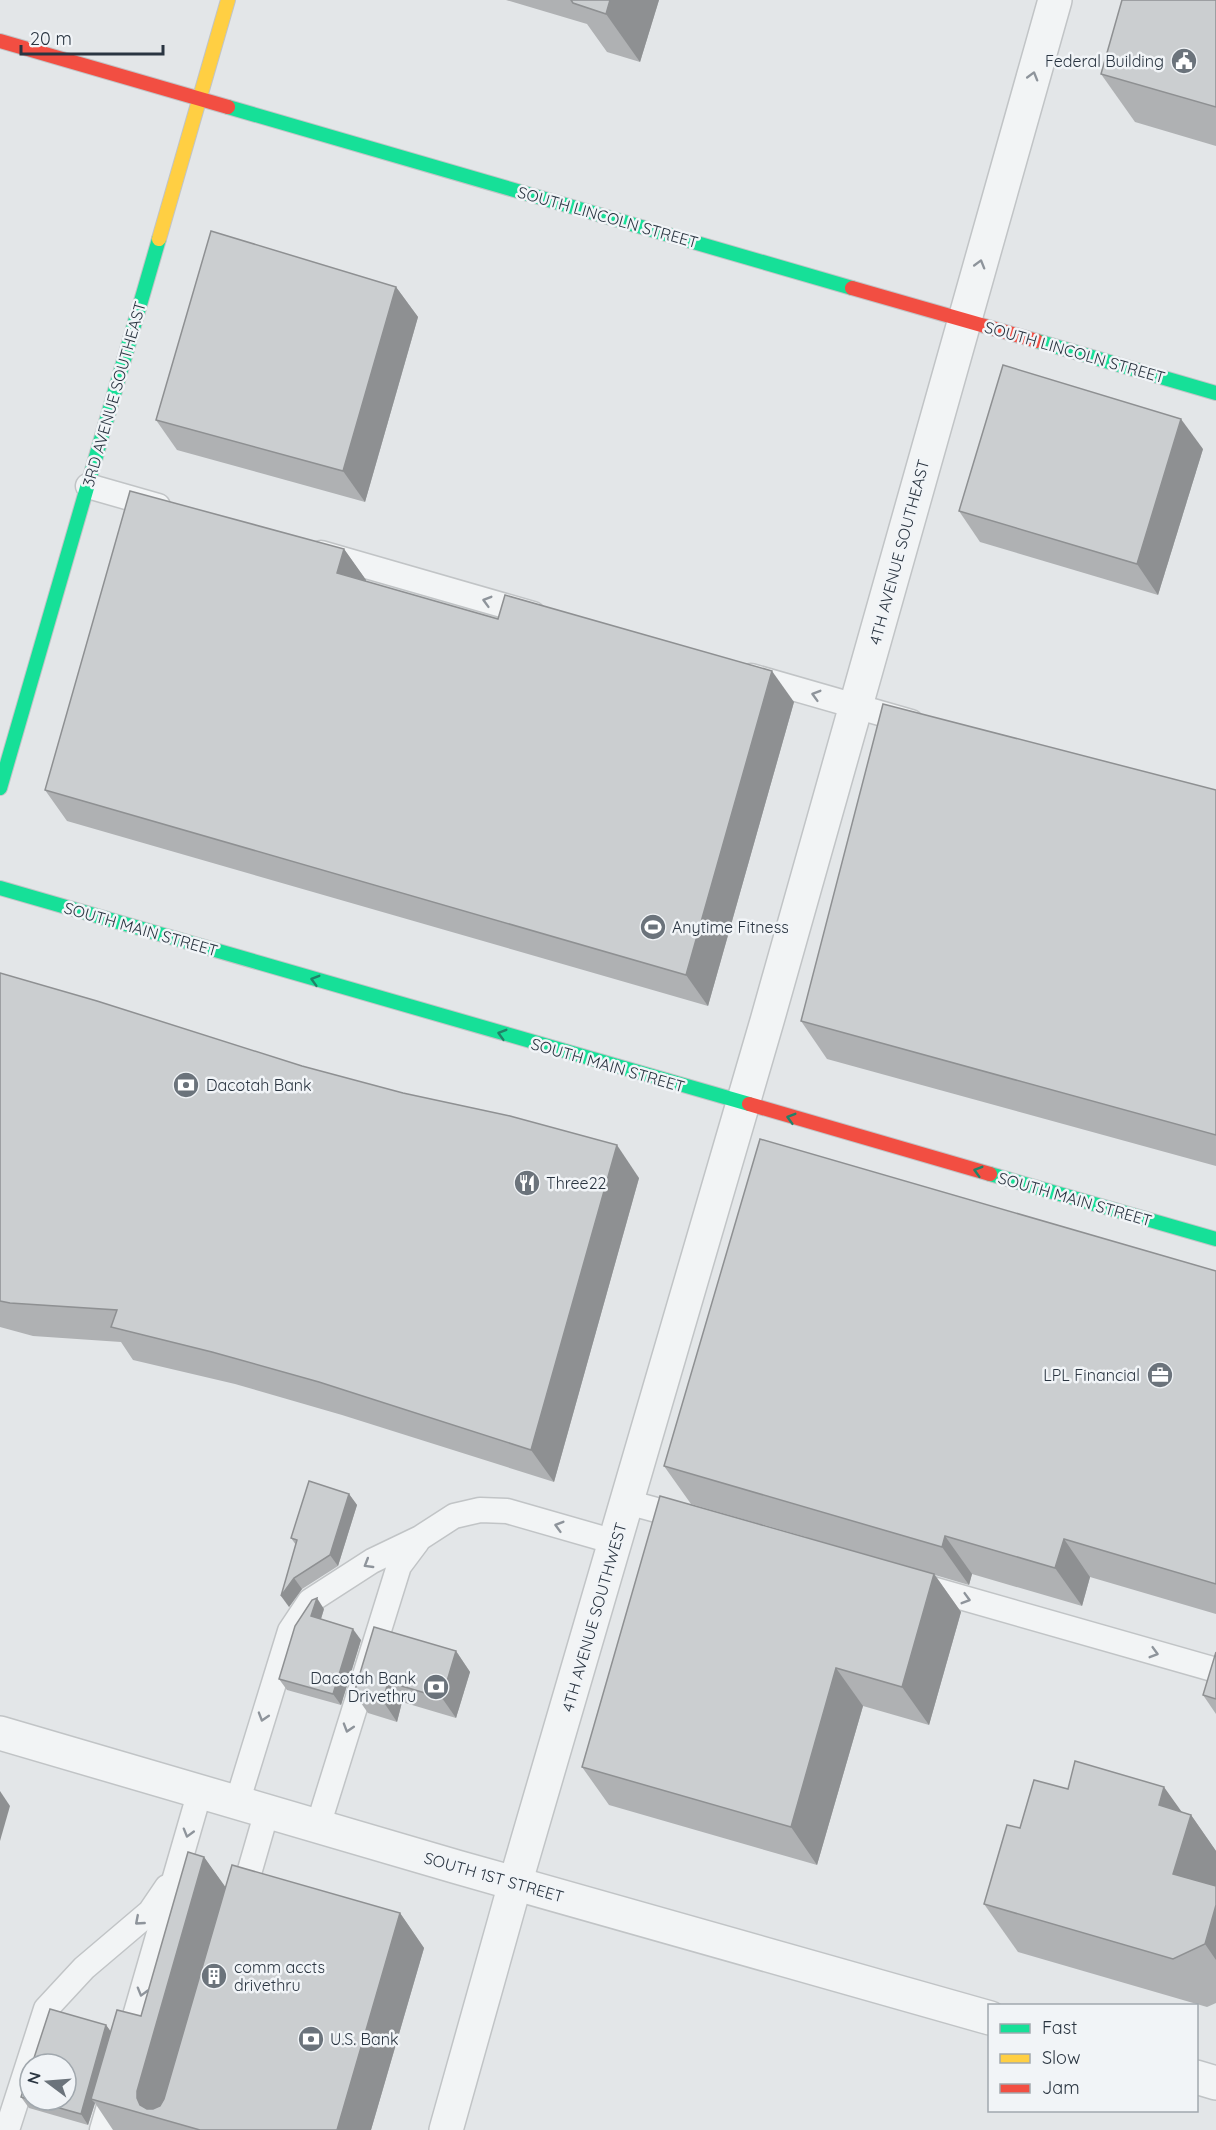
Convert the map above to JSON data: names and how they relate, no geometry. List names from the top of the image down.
{
  "streets": {
    "street": [
      "SOUTH LINCOLN STREET",
      "3RD AVENUE SOUTHEAST",
      "4TH AVENUE SOUTHEAST",
      "SOUTH MAIN STREET",
      "4TH AVENUE SOUTHWEST",
      "SOUTH 1ST STREET"
    ]
  },
  "crossings": [
    ["SOUTH LINCOLN STREET", "3RD AVENUE SOUTHEAST"],
    ["SOUTH LINCOLN STREET", "4TH AVENUE SOUTHEAST"],
    ["4TH AVENUE SOUTHEAST", "SOUTH MAIN STREET"],
    ["4TH AVENUE SOUTHEAST", "4TH AVENUE SOUTHWEST"],
    ["SOUTH MAIN STREET", "4TH AVENUE SOUTHWEST"],
    ["4TH AVENUE SOUTHWEST", "SOUTH 1ST STREET"]
  ],
  "one_way": ["SOUTH MAIN STREET"],
  "places": {
    "public building": ["Federal Building"],
    "sports": ["Anytime Fitness"],
    "bank": ["Dacotah Bank", "Dacotah Bank Drivethru", "U.S. Bank"],
    "restaurant": ["Three22"],
    "office": ["LPL Financial"],
    "building": ["comm accts drivethru"]
  },
  "legend": ["Fast", "Slow", "Jam"],
  "scale_bar": "20 m",
  "north": "left"
}
